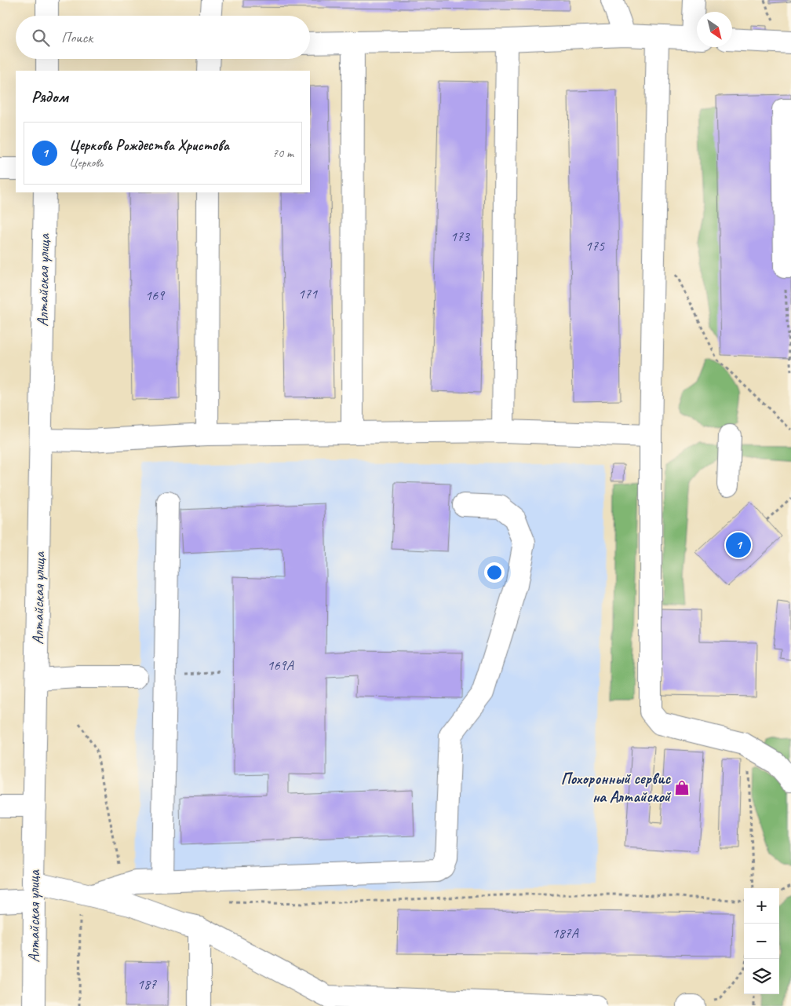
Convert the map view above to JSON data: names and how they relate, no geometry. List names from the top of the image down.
{
  "streets": {
    "main road": ["Алтайская улица"]
  },
  "places": {
    "shop": ["Похоронный сервис на Алтайской"]
  },
  "house_numbers": [
    "173",
    "175",
    "171",
    "169",
    "169А",
    "187А",
    "187"
  ],
  "north": "bottom right",
  "page": {
    "search": "Поиск",
    "heading": "Рядом",
    "list": [
      {
        "mark": "1",
        "name": "Церковь Рождества Христова",
        "note": "Церковь",
        "value": "70 m"
      }
    ],
    "pins": "1",
    "map_buttons": ["+", "−"]
  }
}
